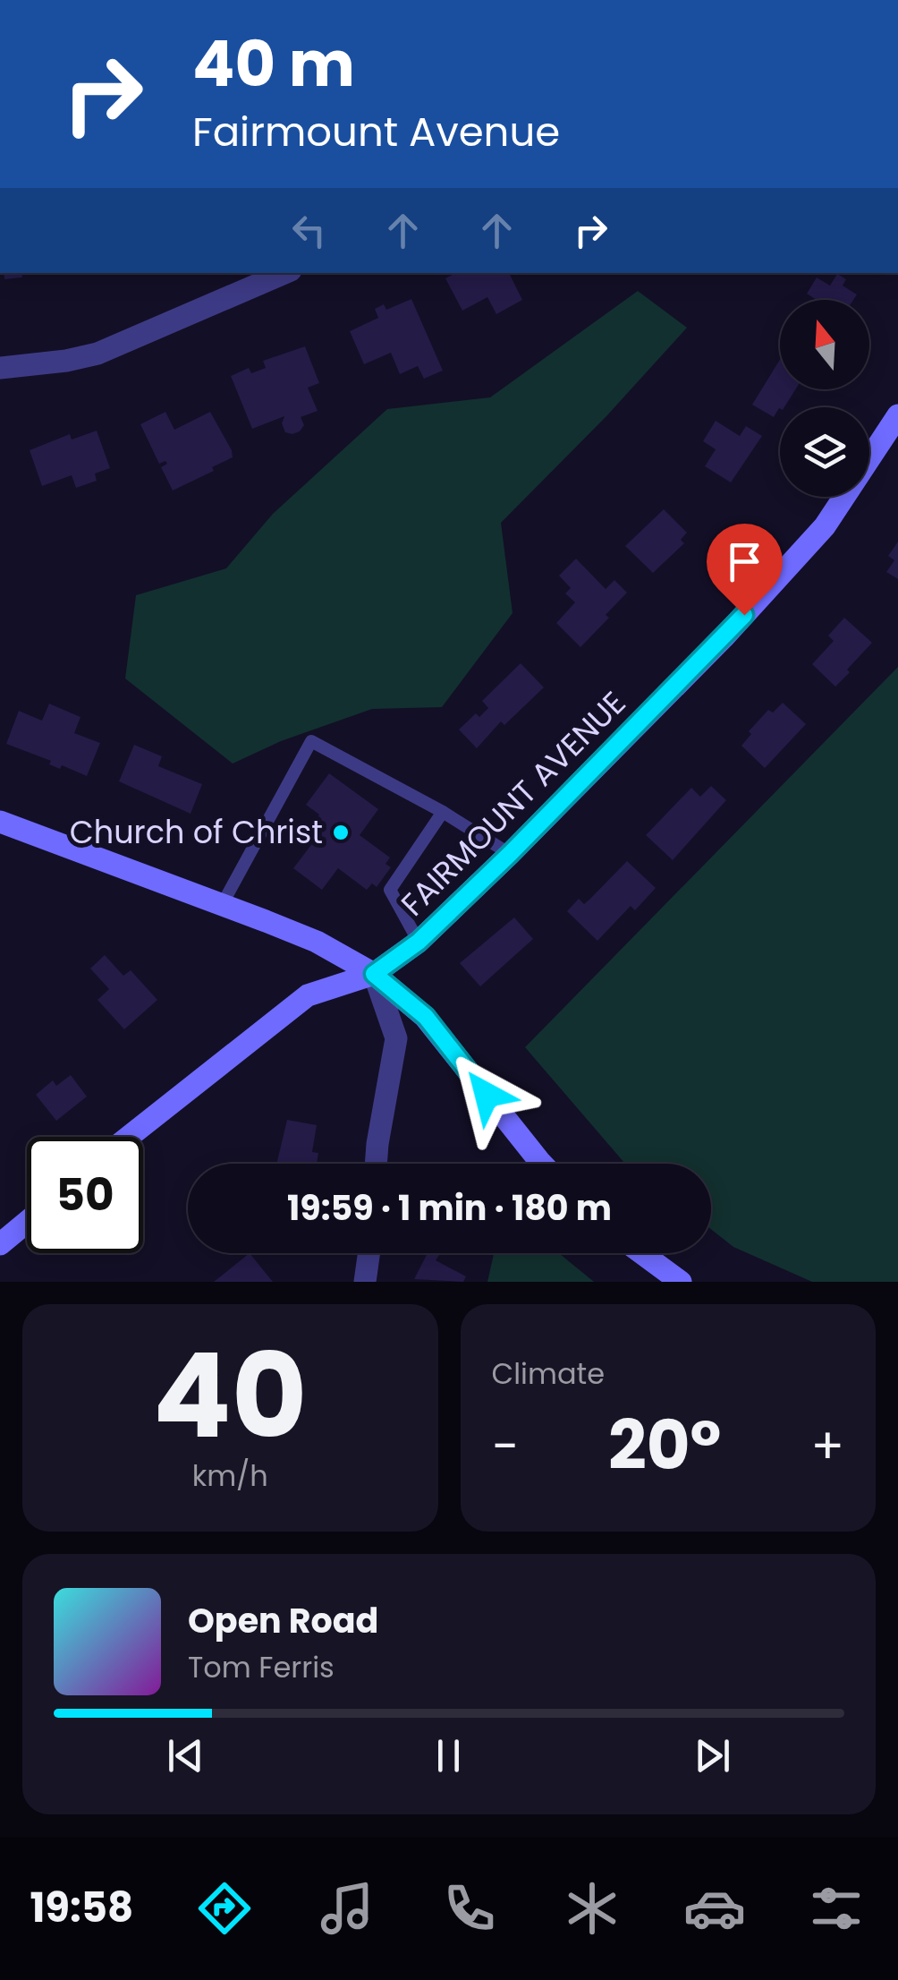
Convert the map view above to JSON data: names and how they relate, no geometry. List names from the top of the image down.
{
  "streets": {
    "main road": ["FAIRMOUNT AVENUE"]
  },
  "places": ["Church of Christ"],
  "north": "top",
  "page": {
    "turn": ["40 m", "Fairmount Avenue"],
    "limit": "50",
    "trip": "19:59 · 1 min · 180 m",
    "tile": [
      ["40", "km/h"],
      "Climate"
    ],
    "heat": ["−", "20°", "+"],
    "song": ["Open Road", "Tom Ferris"],
    "tabs": "19:58"
  }
}
